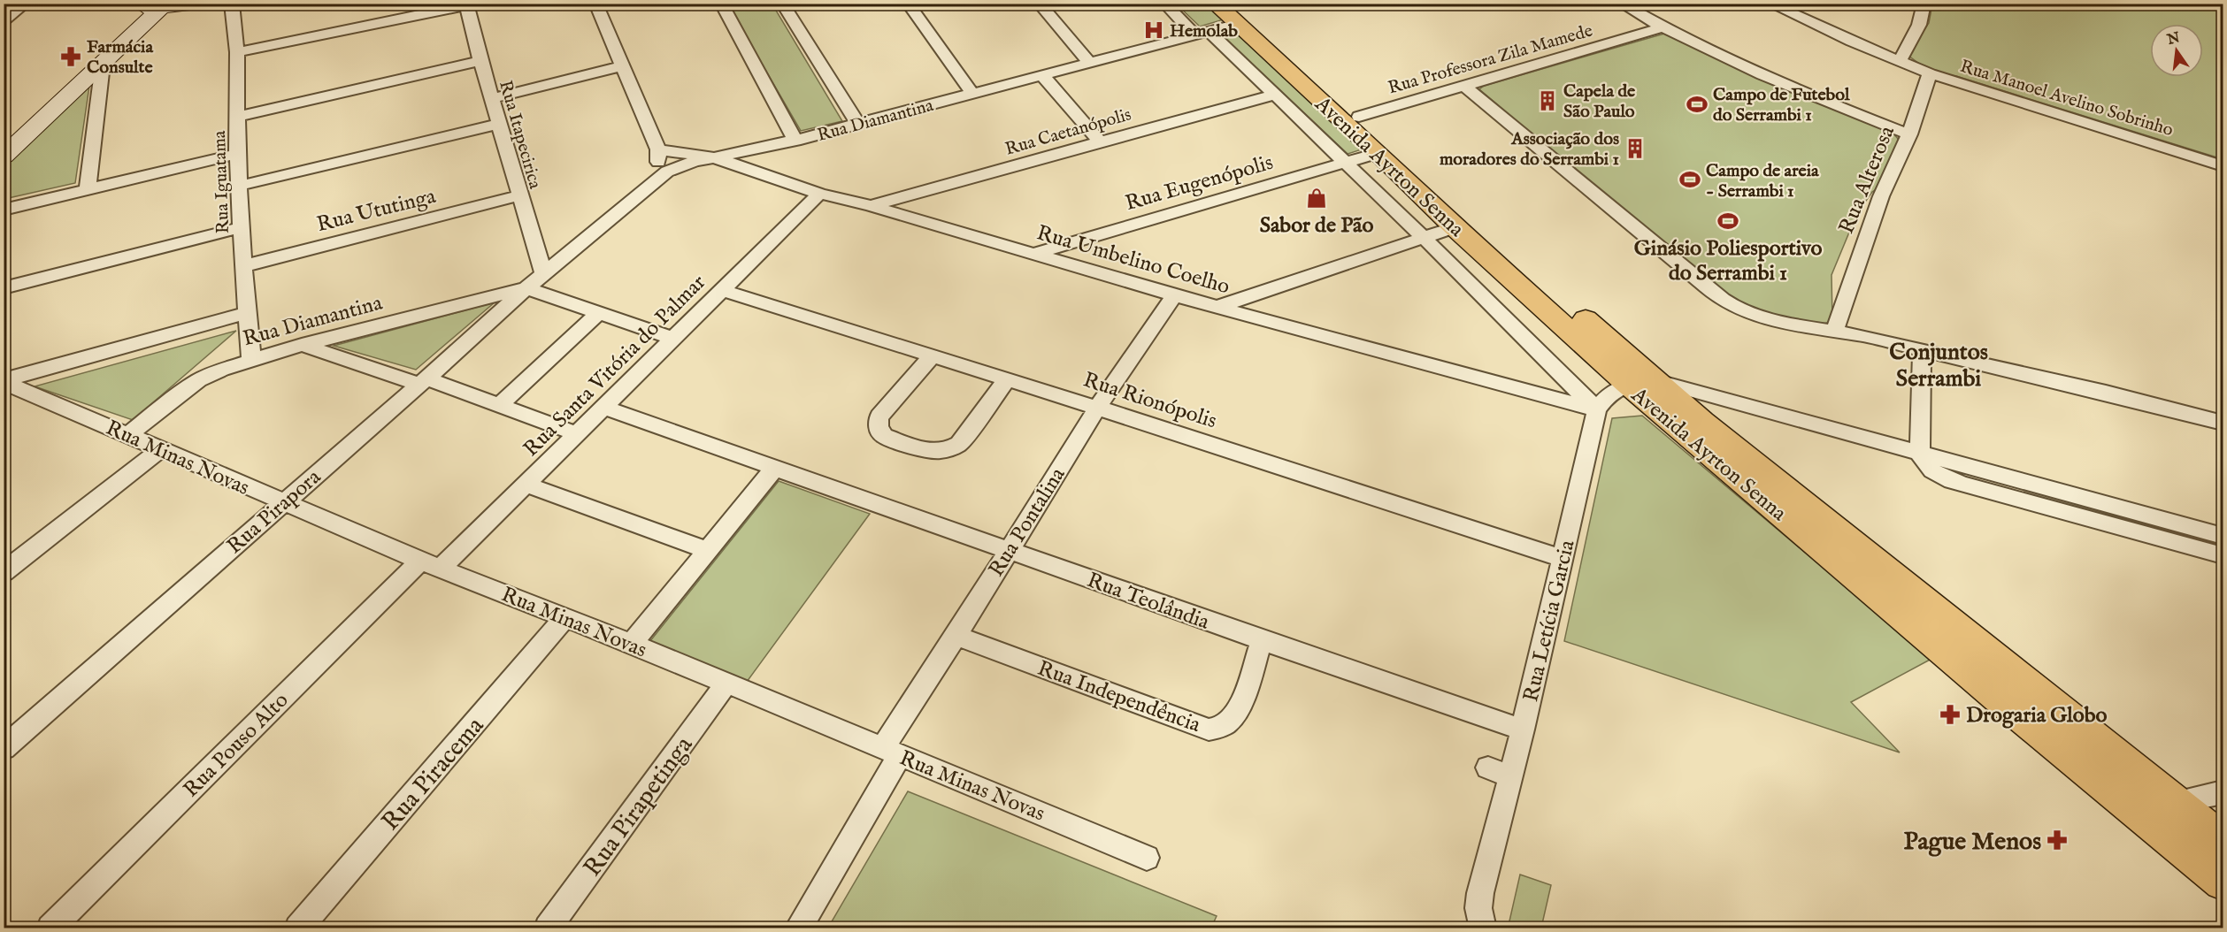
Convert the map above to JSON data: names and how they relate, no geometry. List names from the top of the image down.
{
  "streets": {
    "main road": ["Avenida Ayrton Senna"],
    "street": [
      "Rua Professora Zila Mamede",
      "Rua Manoel Avelino Sobrinho",
      "Rua Diamantina",
      "Rua Caetanópolis",
      "Rua Itapecirica",
      "Rua Alterosa",
      "Rua Iguatama",
      "Rua Eugenópolis",
      "Rua Ututinga",
      "Rua Umbelino Coelho",
      "Rua Santa Vitória do Palmar",
      "Rua Rionópolis",
      "Rua Minas Novas",
      "Rua Pirapora",
      "Rua Pontalina",
      "Rua Teolândia",
      "Rua Letícia Garcia",
      "Rua Independência",
      "Rua Pouso Alto",
      "Rua Piracema",
      "Rua Pirapetinga"
    ]
  },
  "crossings": [
    ["Rua Professora Zila Mamede", "Avenida Ayrton Senna"],
    ["Rua Manoel Avelino Sobrinho", "Rua Alterosa"],
    ["Rua Diamantina", "Rua Itapecirica"],
    ["Rua Diamantina", "Avenida Ayrton Senna"],
    ["Rua Diamantina", "Rua Iguatama"],
    ["Rua Diamantina", "Rua Umbelino Coelho"],
    ["Rua Diamantina", "Rua Minas Novas"],
    ["Rua Diamantina", "Rua Pirapora"],
    ["Rua Caetanópolis", "Rua Umbelino Coelho"],
    ["Rua Itapecirica", "Rua Ututinga"],
    ["Rua Itapecirica", "Rua Pirapora"],
    ["Avenida Ayrton Senna", "Rua Eugenópolis"],
    ["Rua Iguatama", "Rua Ututinga"],
    ["Rua Eugenópolis", "Rua Umbelino Coelho"],
    ["Rua Umbelino Coelho", "Rua Santa Vitória do Palmar"],
    ["Rua Umbelino Coelho", "Rua Pontalina"],
    ["Rua Umbelino Coelho", "Rua Letícia Garcia"],
    ["Rua Santa Vitória do Palmar", "Rua Rionópolis"],
    ["Rua Santa Vitória do Palmar", "Rua Minas Novas"],
    ["Rua Santa Vitória do Palmar", "Rua Teolândia"],
    ["Rua Santa Vitória do Palmar", "Rua Pouso Alto"],
    ["Rua Rionópolis", "Rua Pontalina"],
    ["Rua Rionópolis", "Rua Letícia Garcia"],
    ["Rua Minas Novas", "Rua Pirapora"],
    ["Rua Minas Novas", "Rua Pontalina"],
    ["Rua Minas Novas", "Rua Pouso Alto"],
    ["Rua Minas Novas", "Rua Piracema"],
    ["Rua Minas Novas", "Rua Pirapetinga"],
    ["Rua Pontalina", "Rua Teolândia"],
    ["Rua Pontalina", "Rua Independência"],
    ["Rua Teolândia", "Rua Letícia Garcia"],
    ["Rua Teolândia", "Rua Independência"]
  ],
  "districts": ["Conjuntos Serrambi"],
  "places": {
    "hospital": ["Hemolab"],
    "pharmacy": ["Farmácia Consulte", "Drogaria Globo", "Pague Menos"],
    "building": ["Capela de São Paulo", "Associação dos moradores do Serrambi 1"],
    "sports": ["Campo de Futebol do Serrambi 1", "Campo de areia - Serrambi 1", "Ginásio Poliesportivo do Serrambi 1"],
    "shop": ["Sabor de Pão"]
  },
  "north": "top"
}
